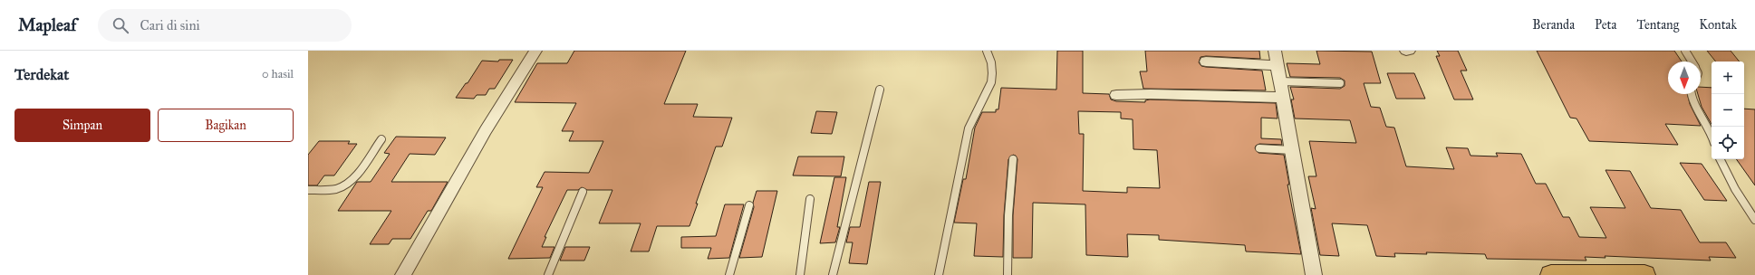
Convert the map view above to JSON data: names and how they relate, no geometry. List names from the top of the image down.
{
  "north": "bottom",
  "page": {
    "header": "Mapleaf",
    "search": "Cari di sini",
    "nav": [
      "Beranda",
      "Peta",
      "Tentang",
      "Kontak"
    ],
    "heading": ["Terdekat", "0 hasil"],
    "map_buttons": ["+", "−"],
    "buttons": ["Simpan", "Bagikan"]
  }
}
